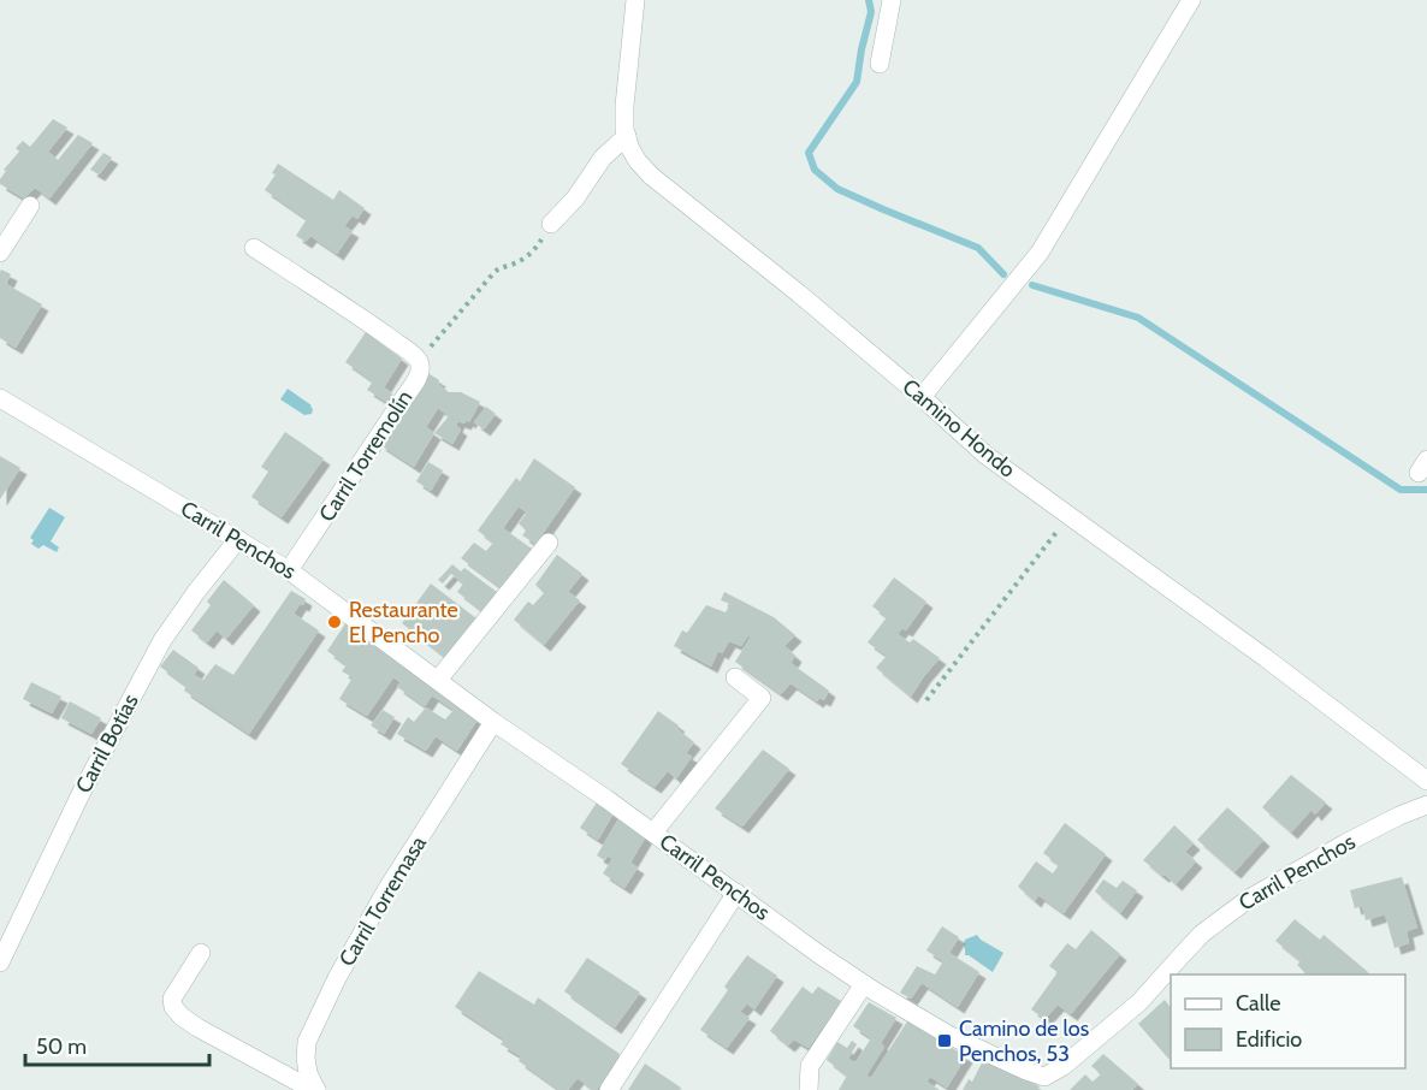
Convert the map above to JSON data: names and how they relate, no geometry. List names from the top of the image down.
{
  "streets": {
    "street": [
      "Camino Hondo",
      "Carril Torremolín",
      "Carril Penchos",
      "Carril Botías",
      "Carril Torremasa"
    ]
  },
  "crossings": [
    ["Camino Hondo", "Carril Penchos"],
    ["Carril Torremolín", "Carril Penchos"],
    ["Carril Penchos", "Carril Botías"],
    ["Carril Penchos", "Carril Torremasa"]
  ],
  "places": {
    "other": ["Restaurante El Pencho"],
    "transit": ["Camino de los Penchos, 53"]
  },
  "legend": ["Calle", "Edificio"],
  "scale_bar": "50 m"
}
